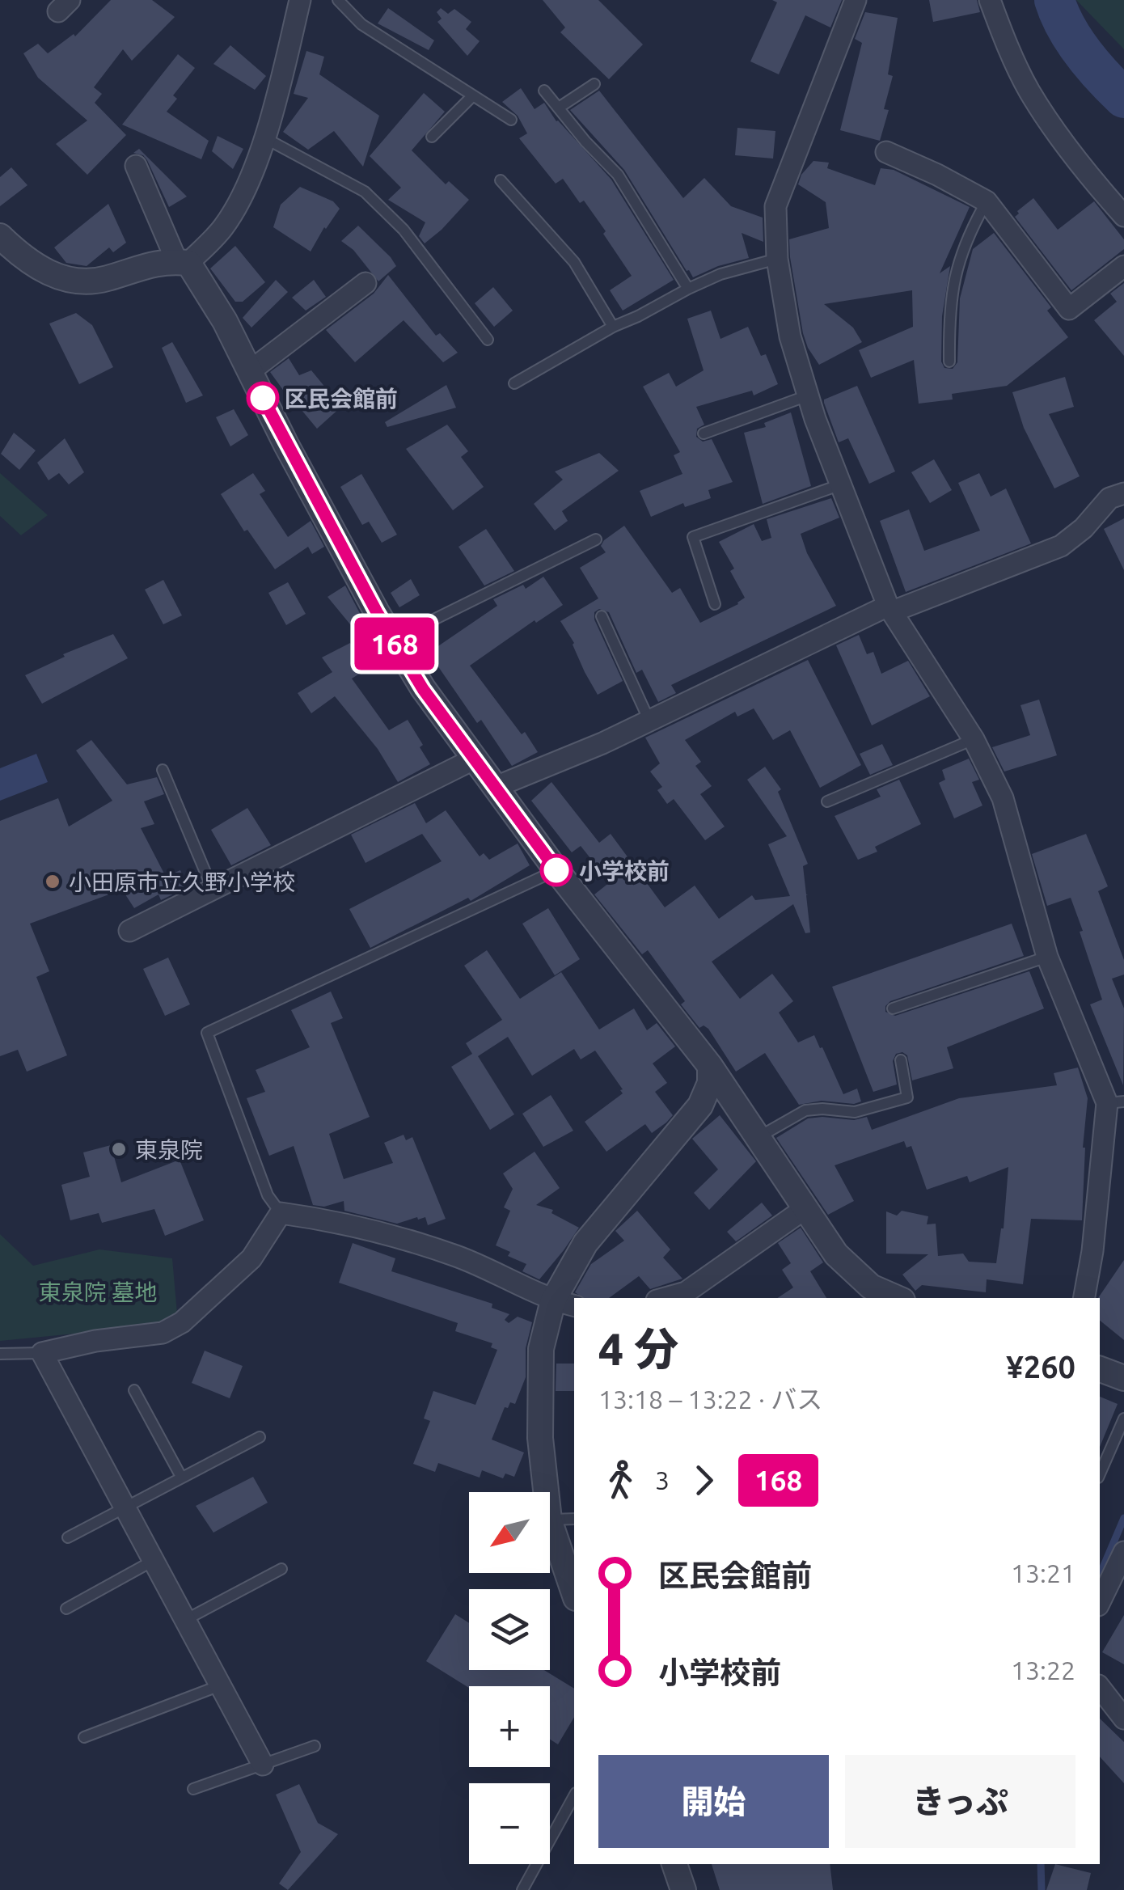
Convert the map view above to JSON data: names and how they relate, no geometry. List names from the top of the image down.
{
  "parks": ["東泉院 墓地"],
  "places": [
    "区民会館前",
    "小学校前",
    "小田原市立久野小学校",
    "東泉院"
  ],
  "lines": ["bus line 168"],
  "north": "bottom left",
  "page": {
    "on_map": "168",
    "heading": ["4 分", "13:18 – 13:22 · バス", "¥260"],
    "legs": ["3", "168"],
    "map_buttons": ["+", "−"],
    "list": [
      {
        "name": "区民会館前",
        "value": "13:21"
      },
      {
        "name": "小学校前",
        "value": "13:22"
      }
    ],
    "buttons": ["開始", "きっぷ"]
  }
}
